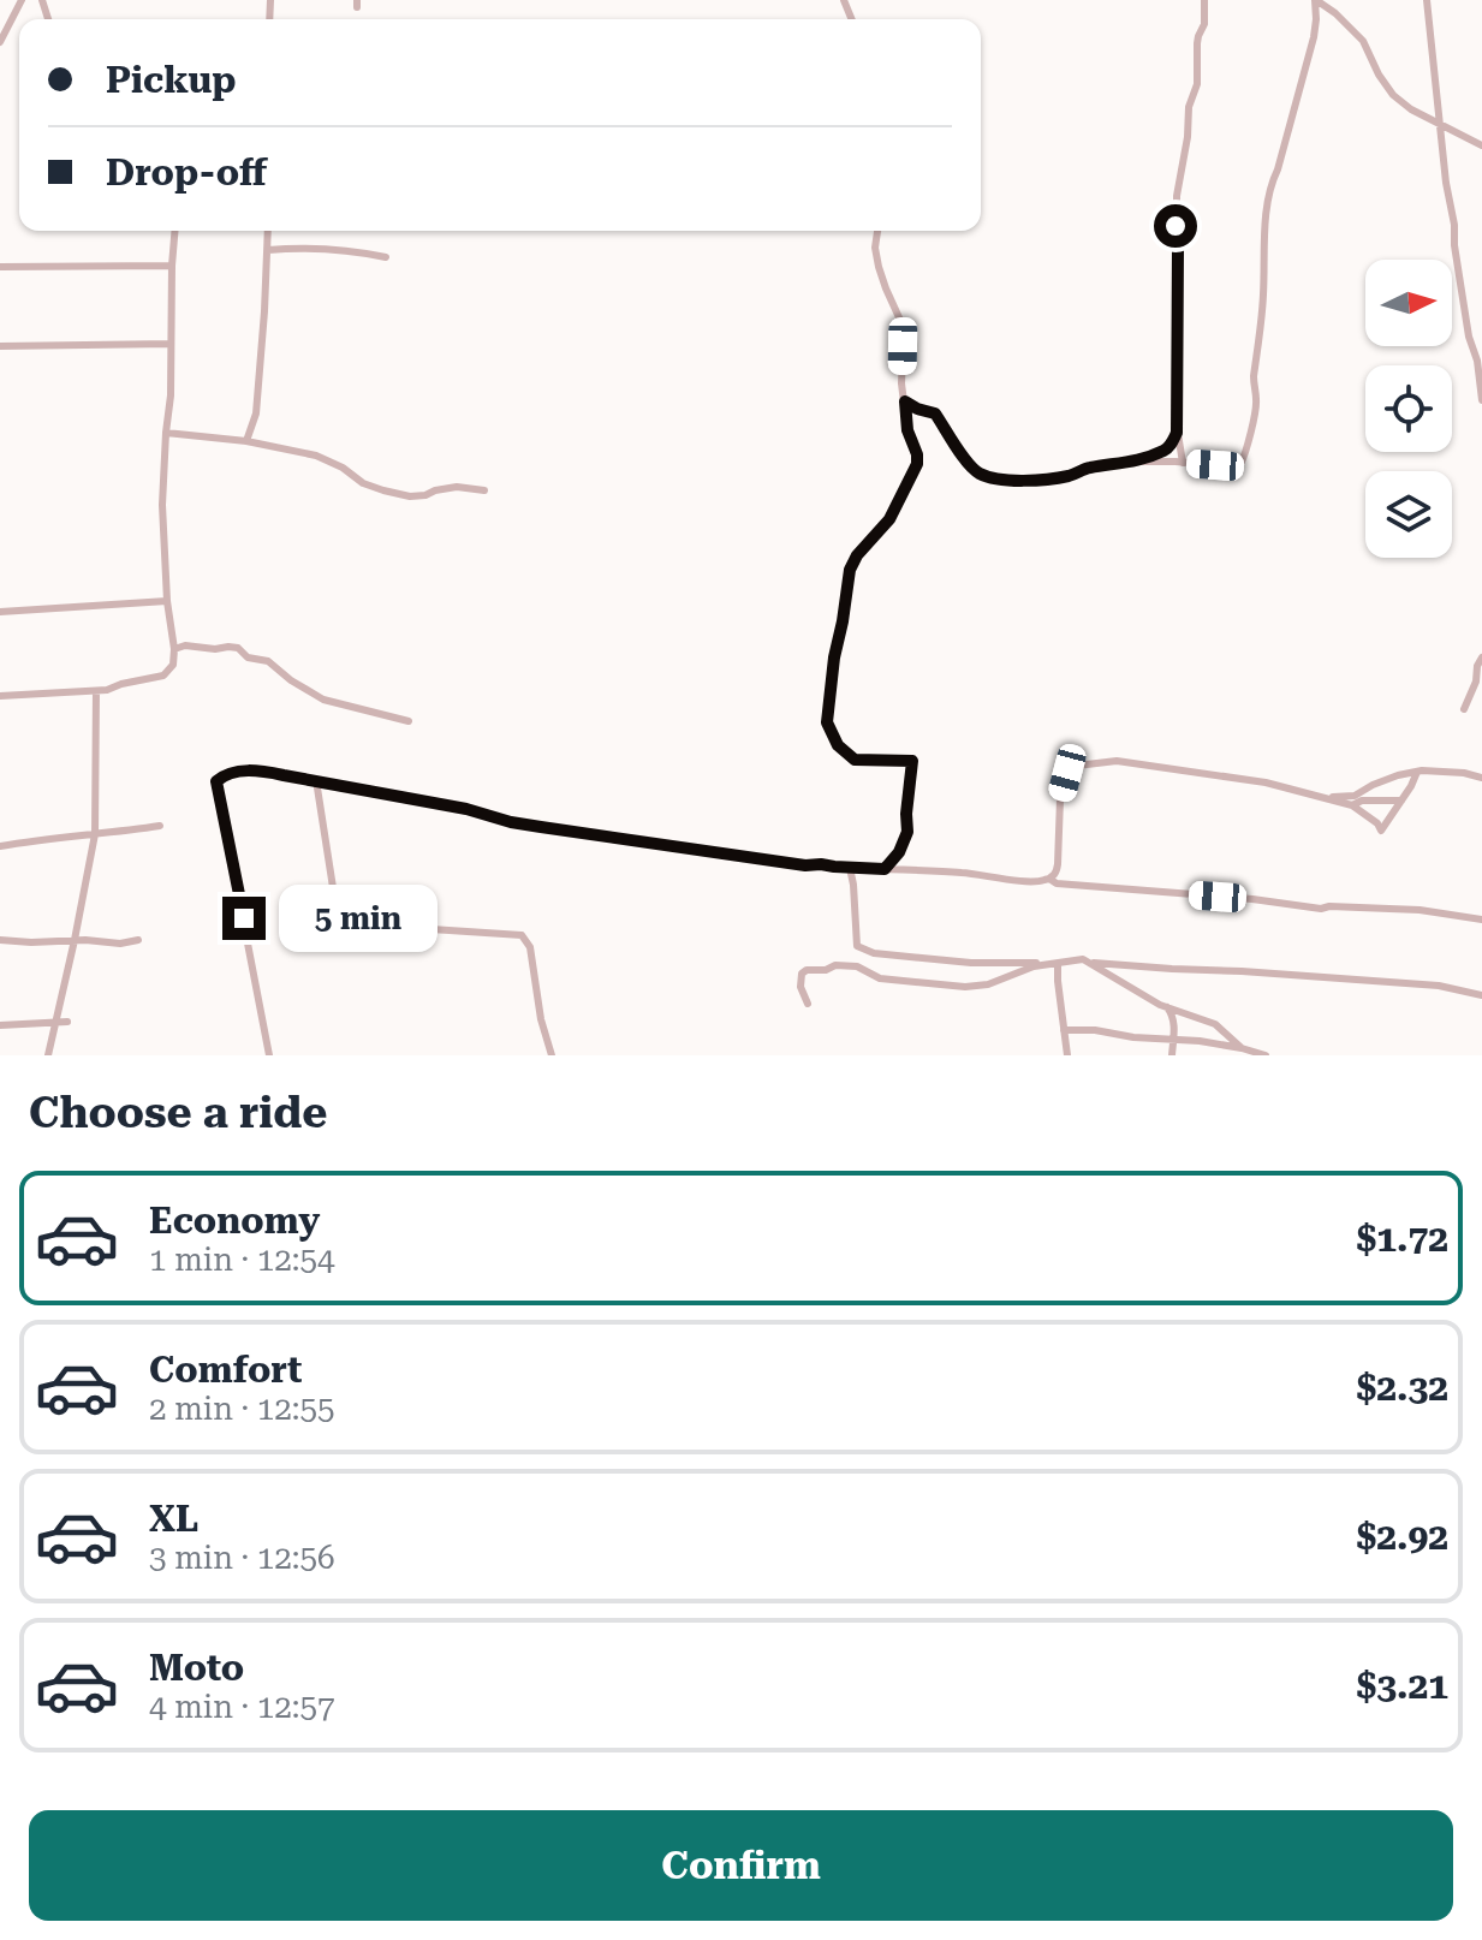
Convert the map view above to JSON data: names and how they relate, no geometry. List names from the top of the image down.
{
  "north": "right",
  "page": {
    "banner": ["Pickup", "Drop-off"],
    "bubble": "5 min",
    "heading": "Choose a ride",
    "list": [
      {
        "name": "Economy",
        "note": "1 min · 12:54",
        "value": "$1.72"
      },
      {
        "name": "Comfort",
        "note": "2 min · 12:55",
        "value": "$2.32"
      },
      {
        "name": "XL",
        "note": "3 min · 12:56",
        "value": "$2.92"
      },
      {
        "name": "Moto",
        "note": "4 min · 12:57",
        "value": "$3.21"
      }
    ],
    "buttons": "Confirm"
  }
}
